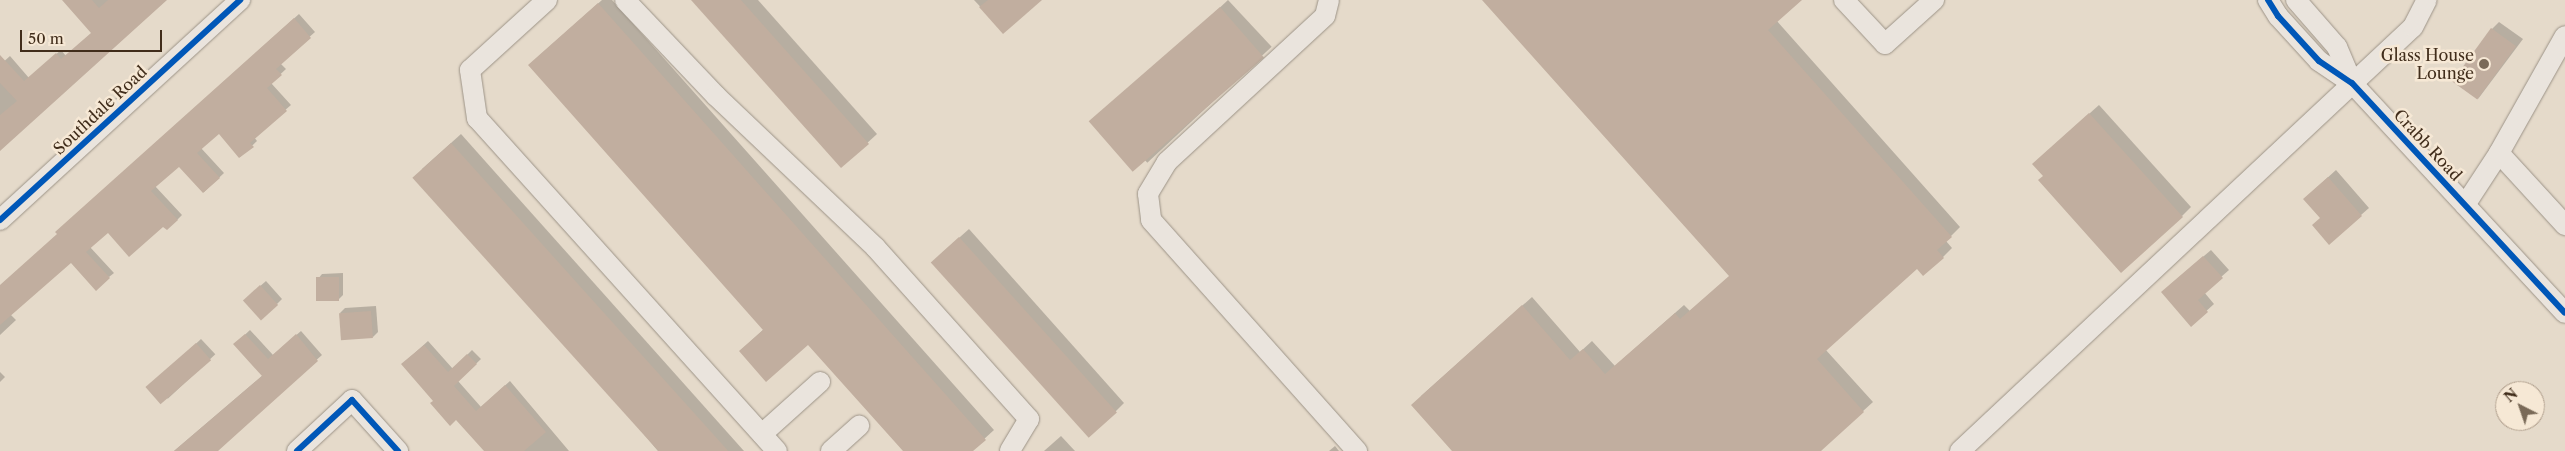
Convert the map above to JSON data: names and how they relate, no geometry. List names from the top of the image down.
{
  "streets": {
    "street": ["Southdale Road", "Crabb Road"]
  },
  "places": ["Glass House Lounge"],
  "scale_bar": "50 m",
  "north": "top left"
}
